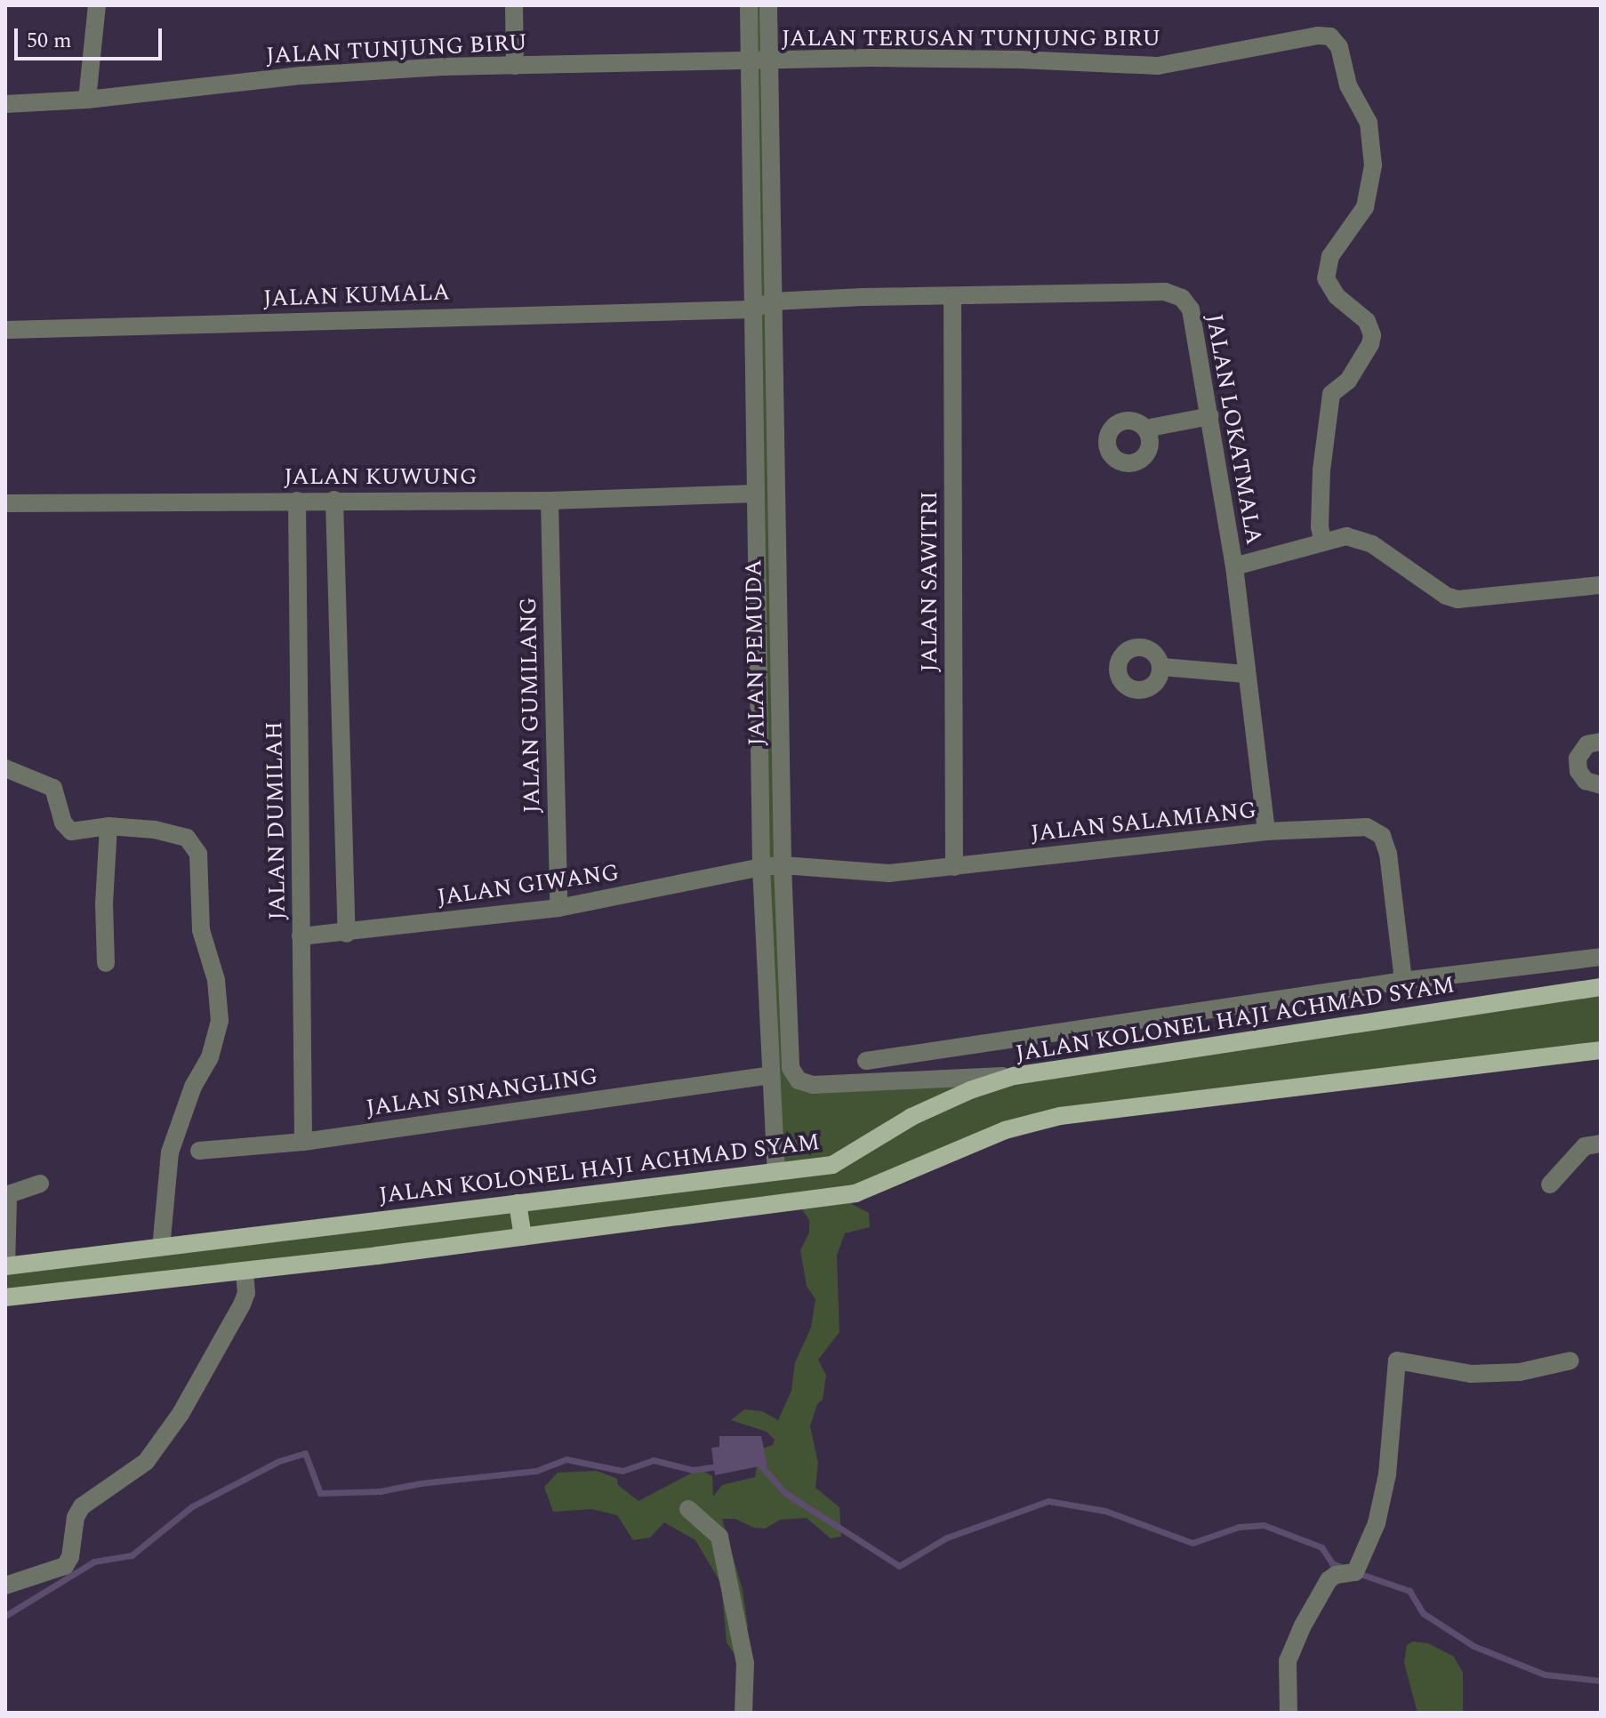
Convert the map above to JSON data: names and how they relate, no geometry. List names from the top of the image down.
{
  "streets": {
    "main road": ["JALAN KOLONEL HAJI ACHMAD SYAM"],
    "street": [
      "JALAN TERUSAN TUNJUNG BIRU",
      "JALAN TUNJUNG BIRU",
      "JALAN KUMALA",
      "JALAN LOKATMALA",
      "JALAN KUWUNG",
      "JALAN SAWITRI",
      "JALAN PEMUDA",
      "JALAN GUMILANG",
      "JALAN DUMILAH",
      "JALAN SALAMIANG",
      "JALAN GIWANG",
      "JALAN SINANGLING"
    ]
  },
  "crossings": [
    ["JALAN TERUSAN TUNJUNG BIRU", "JALAN TUNJUNG BIRU"],
    ["JALAN TERUSAN TUNJUNG BIRU", "JALAN PEMUDA"],
    ["JALAN TUNJUNG BIRU", "JALAN PEMUDA"],
    ["JALAN KUMALA", "JALAN LOKATMALA"],
    ["JALAN LOKATMALA", "JALAN SAWITRI"],
    ["JALAN LOKATMALA", "JALAN PEMUDA"],
    ["JALAN LOKATMALA", "JALAN SALAMIANG"],
    ["JALAN KUWUNG", "JALAN PEMUDA"],
    ["JALAN KUWUNG", "JALAN GUMILANG"],
    ["JALAN KUWUNG", "JALAN DUMILAH"],
    ["JALAN SAWITRI", "JALAN SALAMIANG"],
    ["JALAN PEMUDA", "JALAN SALAMIANG"],
    ["JALAN PEMUDA", "JALAN GIWANG"],
    ["JALAN PEMUDA", "JALAN KOLONEL HAJI ACHMAD SYAM"],
    ["JALAN PEMUDA", "JALAN SINANGLING"],
    ["JALAN GUMILANG", "JALAN GIWANG"],
    ["JALAN DUMILAH", "JALAN GIWANG"],
    ["JALAN DUMILAH", "JALAN SINANGLING"],
    ["JALAN SALAMIANG", "JALAN GIWANG"]
  ],
  "scale_bar": "50 m"
}
